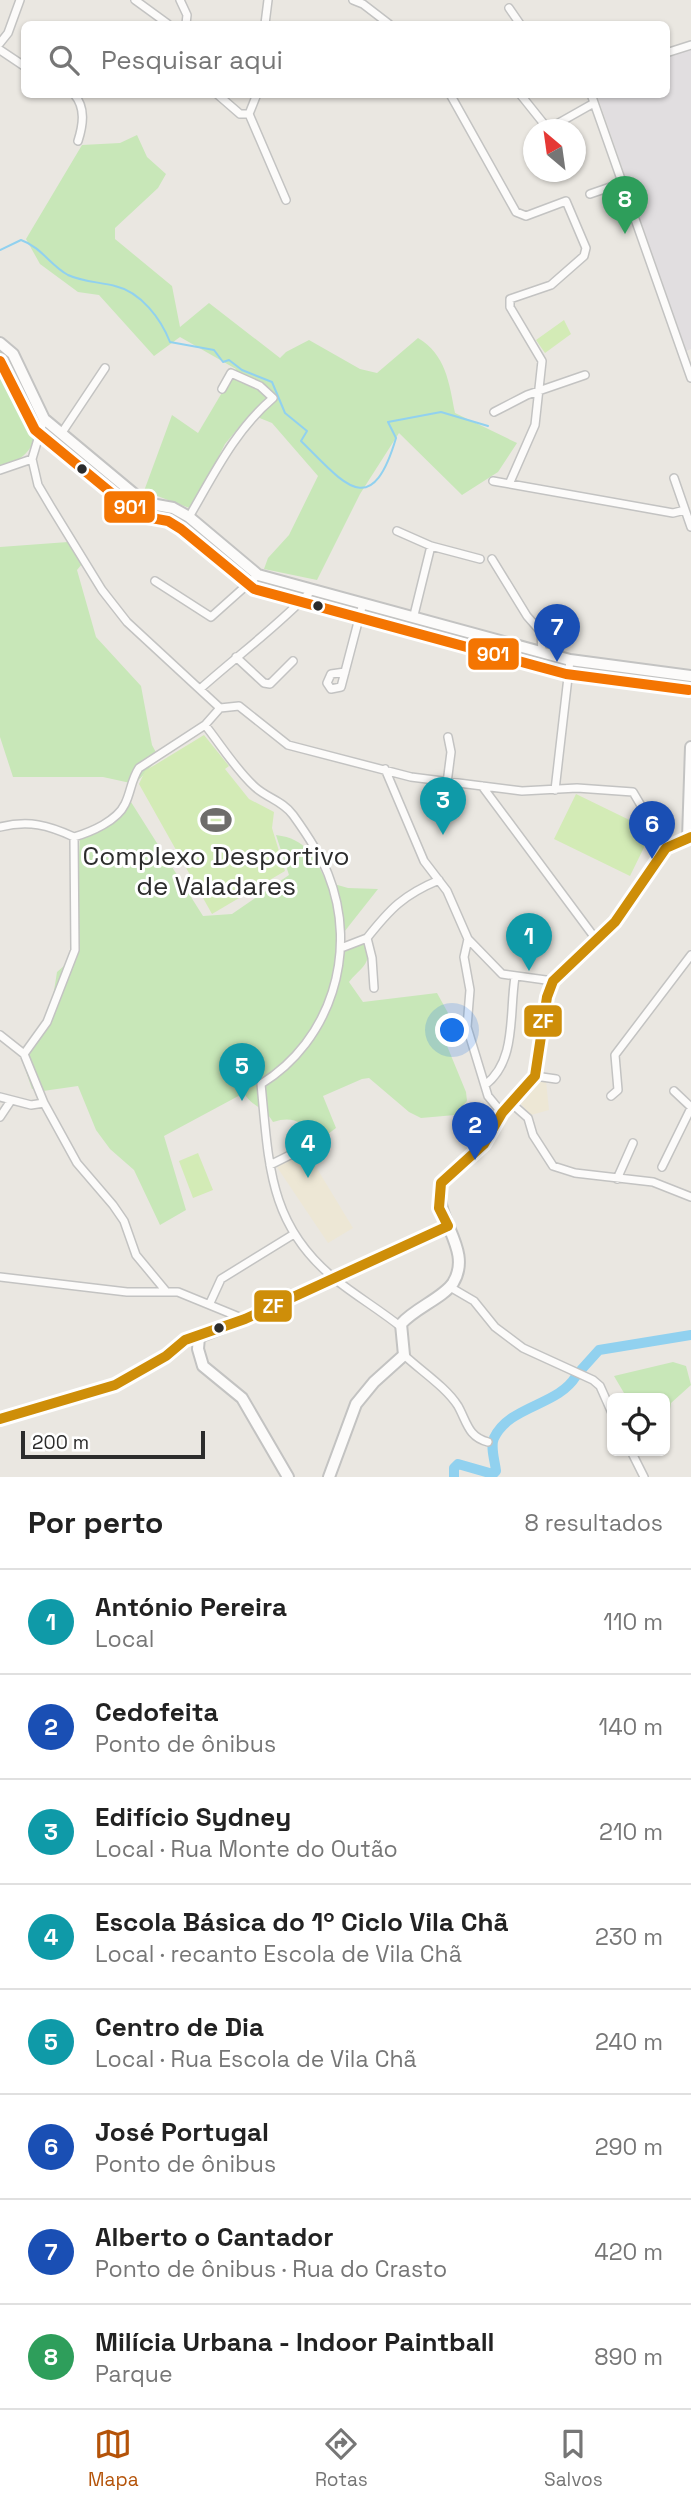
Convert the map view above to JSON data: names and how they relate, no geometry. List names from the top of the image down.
{
  "places": {
    "sports": ["Complexo Desportivo de Valadares"]
  },
  "lines": ["transit line 901", "transit line ZF"],
  "scale_bar": "200 m",
  "north": "top left",
  "page": {
    "search": "Pesquisar aqui",
    "pins": [
      "8",
      "7",
      "3",
      "6",
      "1",
      "5",
      "2",
      "4"
    ],
    "scale": "200 m",
    "heading": ["Por perto", "8 resultados"],
    "list": [
      {
        "mark": "1",
        "name": "António Pereira",
        "note": "Local",
        "value": "110 m"
      },
      {
        "mark": "2",
        "name": "Cedofeita",
        "note": "Ponto de ônibus",
        "value": "140 m"
      },
      {
        "mark": "3",
        "name": "Edifício Sydney",
        "note": "Local · Rua Monte do Outão",
        "value": "210 m"
      },
      {
        "mark": "4",
        "name": "Escola Básica do 1º Ciclo Vila Chã",
        "note": "Local · recanto Escola de Vila Chã",
        "value": "230 m"
      },
      {
        "mark": "5",
        "name": "Centro de Dia",
        "note": "Local · Rua Escola de Vila Chã",
        "value": "240 m"
      },
      {
        "mark": "6",
        "name": "José Portugal",
        "note": "Ponto de ônibus",
        "value": "290 m"
      },
      {
        "mark": "7",
        "name": "Alberto o Cantador",
        "note": "Ponto de ônibus · Rua do Crasto",
        "value": "420 m"
      },
      {
        "mark": "8",
        "name": "Milícia Urbana - Indoor Paintball",
        "note": "Parque",
        "value": "890 m"
      }
    ],
    "nav": ["Mapa", "Rotas", "Salvos"]
  }
}
